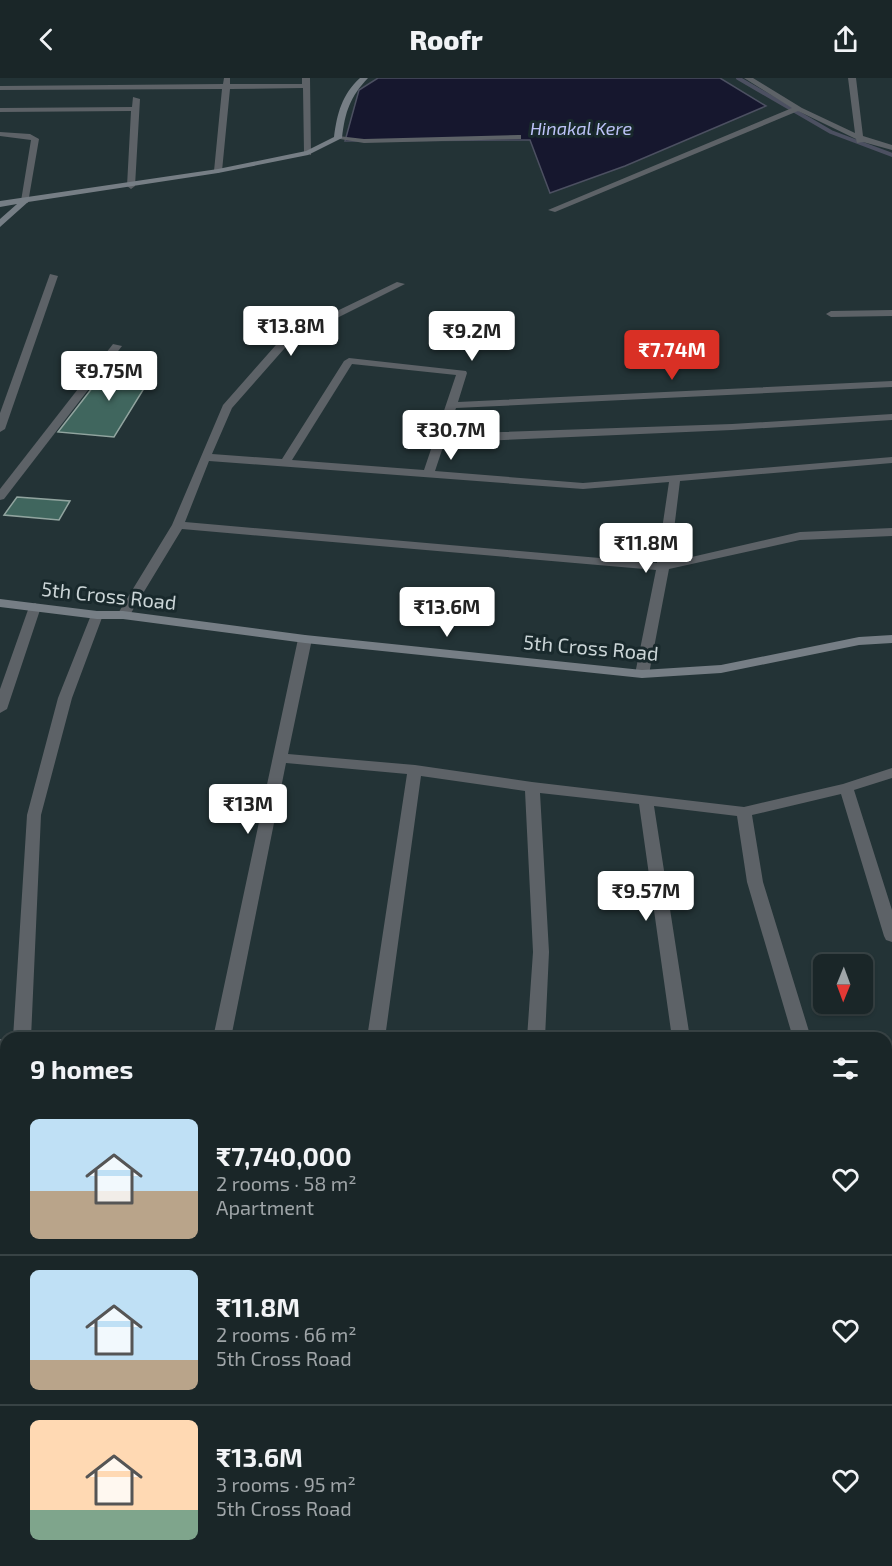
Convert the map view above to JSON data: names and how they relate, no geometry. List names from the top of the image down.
{
  "streets": {
    "street": ["5th Cross Road"]
  },
  "water": ["Hinakal Kere"],
  "north": "bottom",
  "page": {
    "header": "Roofr",
    "price": [
      "₹13.8M",
      "₹9.2M",
      "₹7.74M",
      "₹9.75M",
      "₹30.7M",
      "₹11.8M",
      "₹13.6M",
      "₹13M",
      "₹9.57M"
    ],
    "heading": "9 homes",
    "list": [
      {
        "name": "₹7,740,000",
        "note": "2 rooms · 58 m² · Apartment"
      },
      {
        "name": "₹11.8M",
        "note": "2 rooms · 66 m² · 5th Cross Road"
      },
      {
        "name": "₹13.6M",
        "note": "3 rooms · 95 m² · 5th Cross Road"
      }
    ]
  }
}
